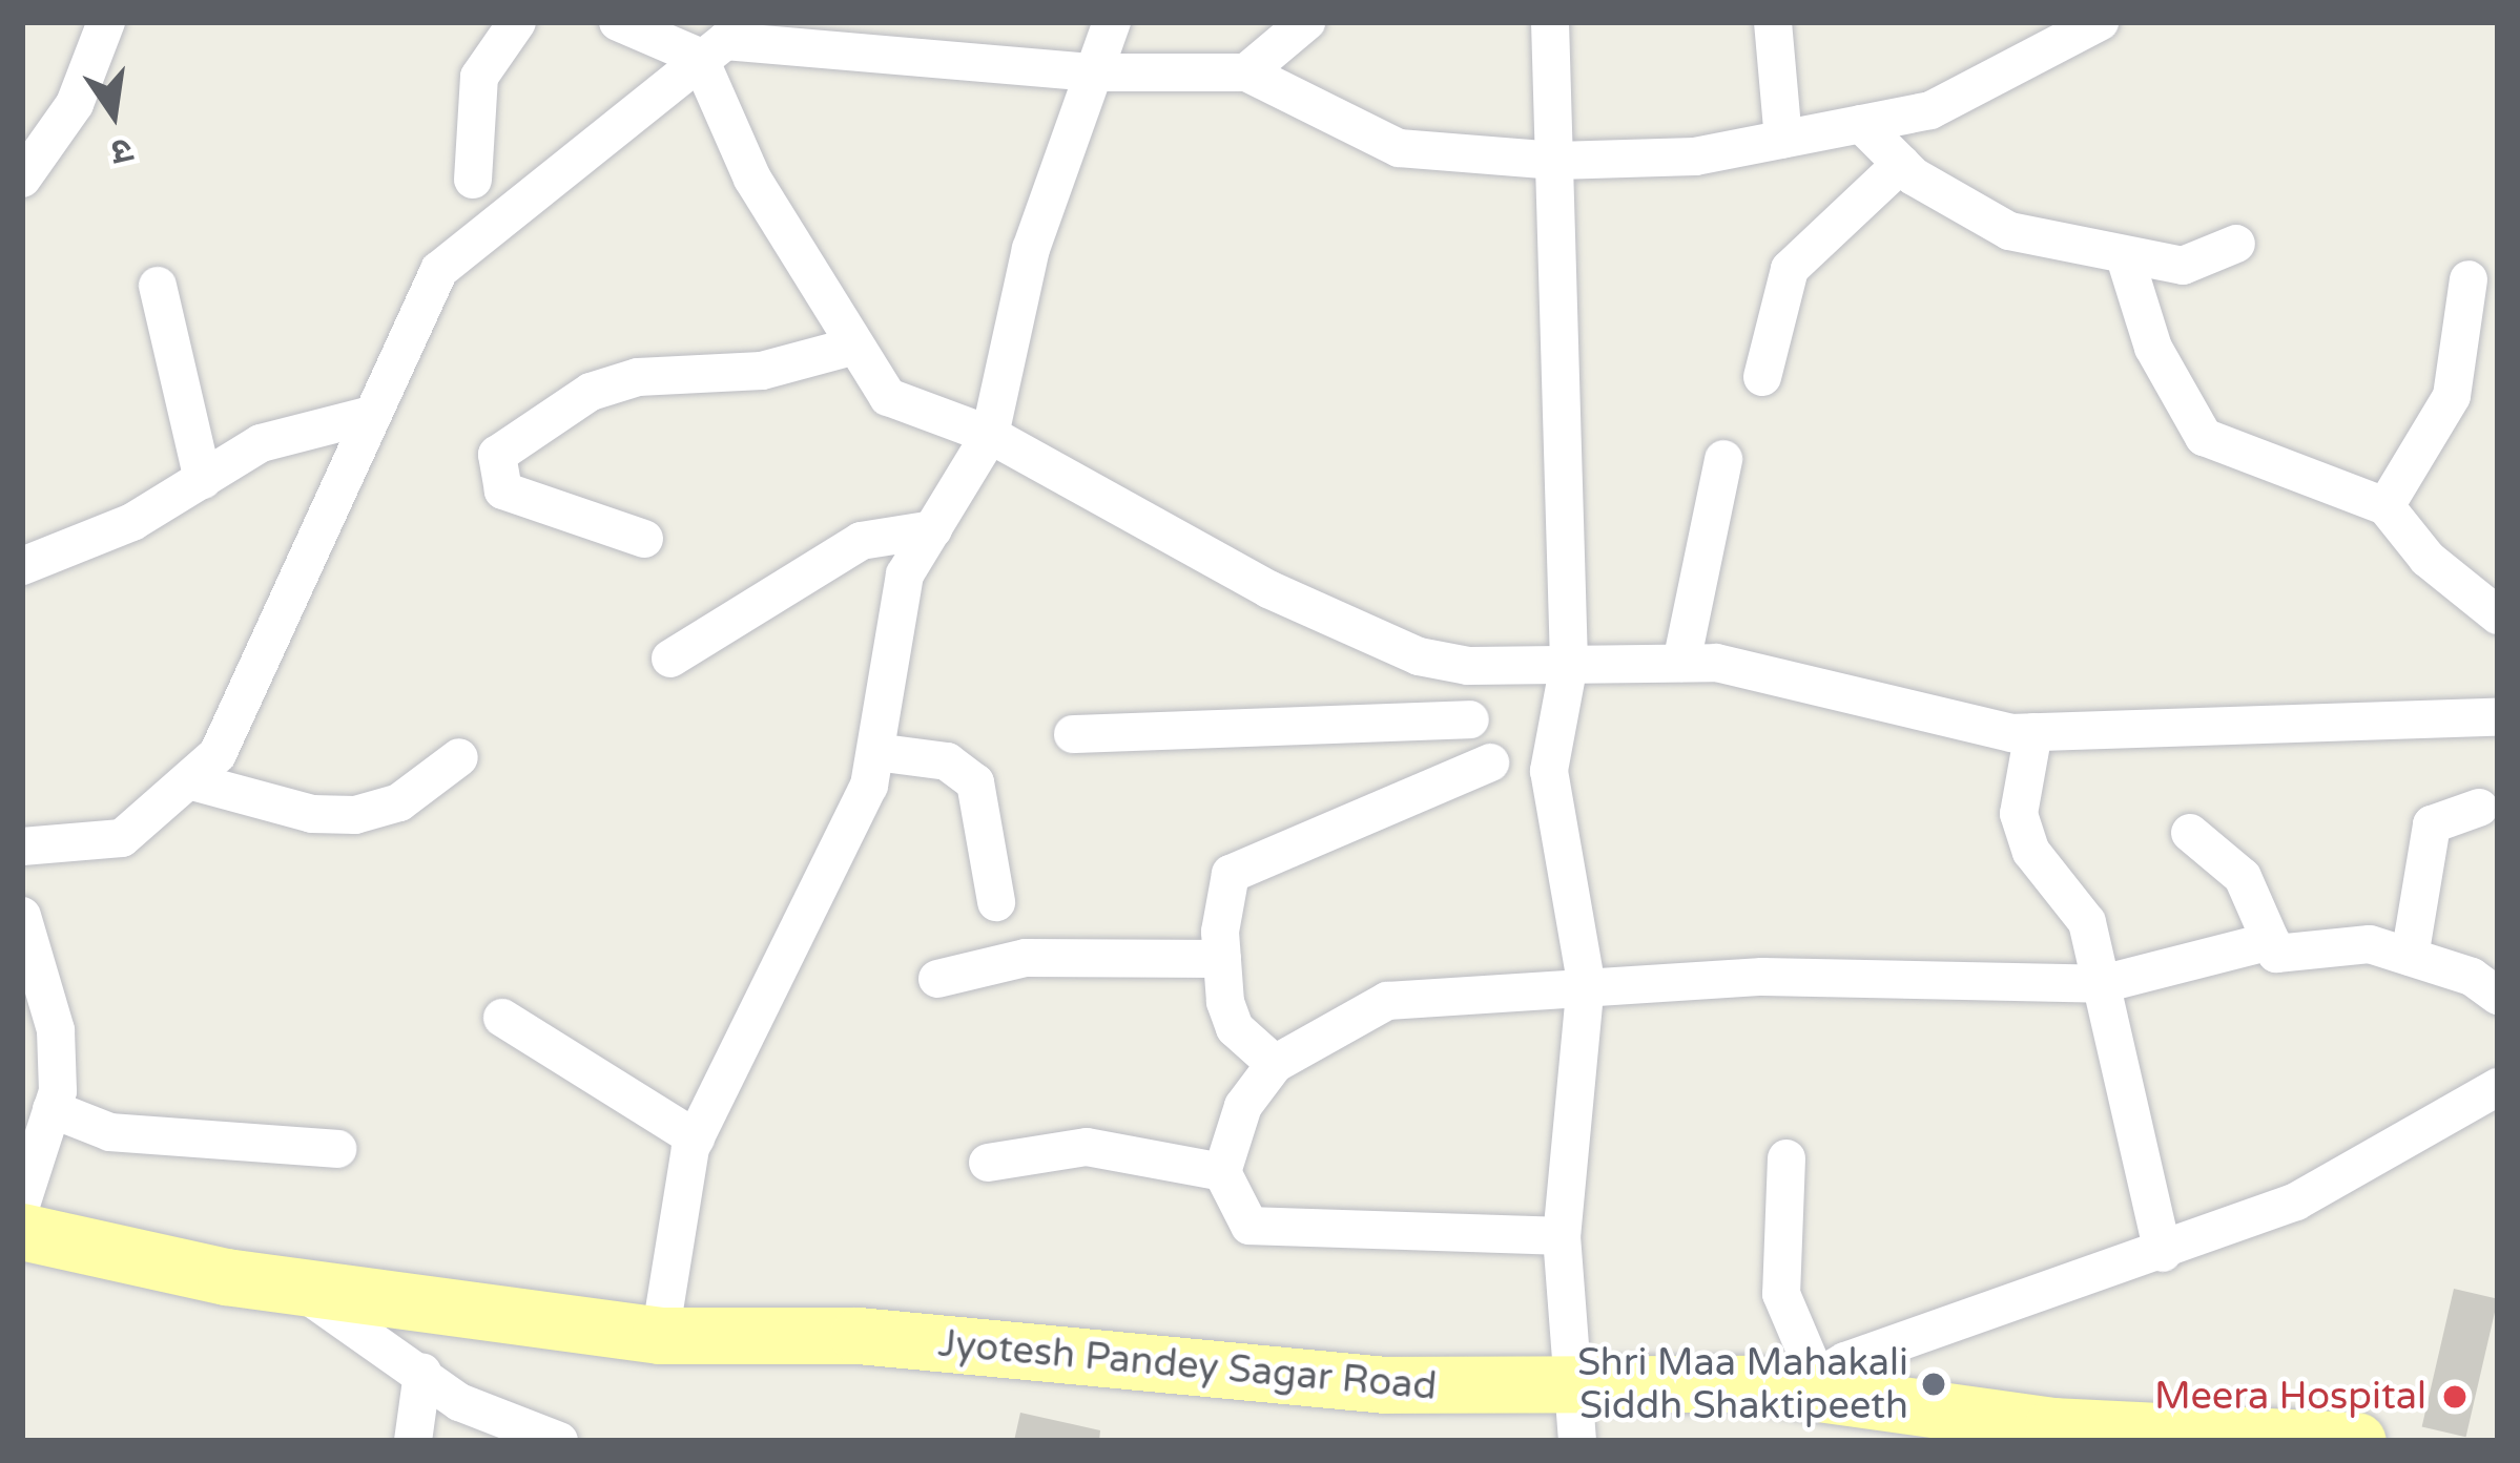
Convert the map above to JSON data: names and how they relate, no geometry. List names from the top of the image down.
{
  "streets": {
    "main road": ["Jyotesh Pandey Sagar Road"]
  },
  "places": ["Shri Maa Mahakali Siddh Shaktipeeth", "Meera Hospital"],
  "north": "bottom"
}
